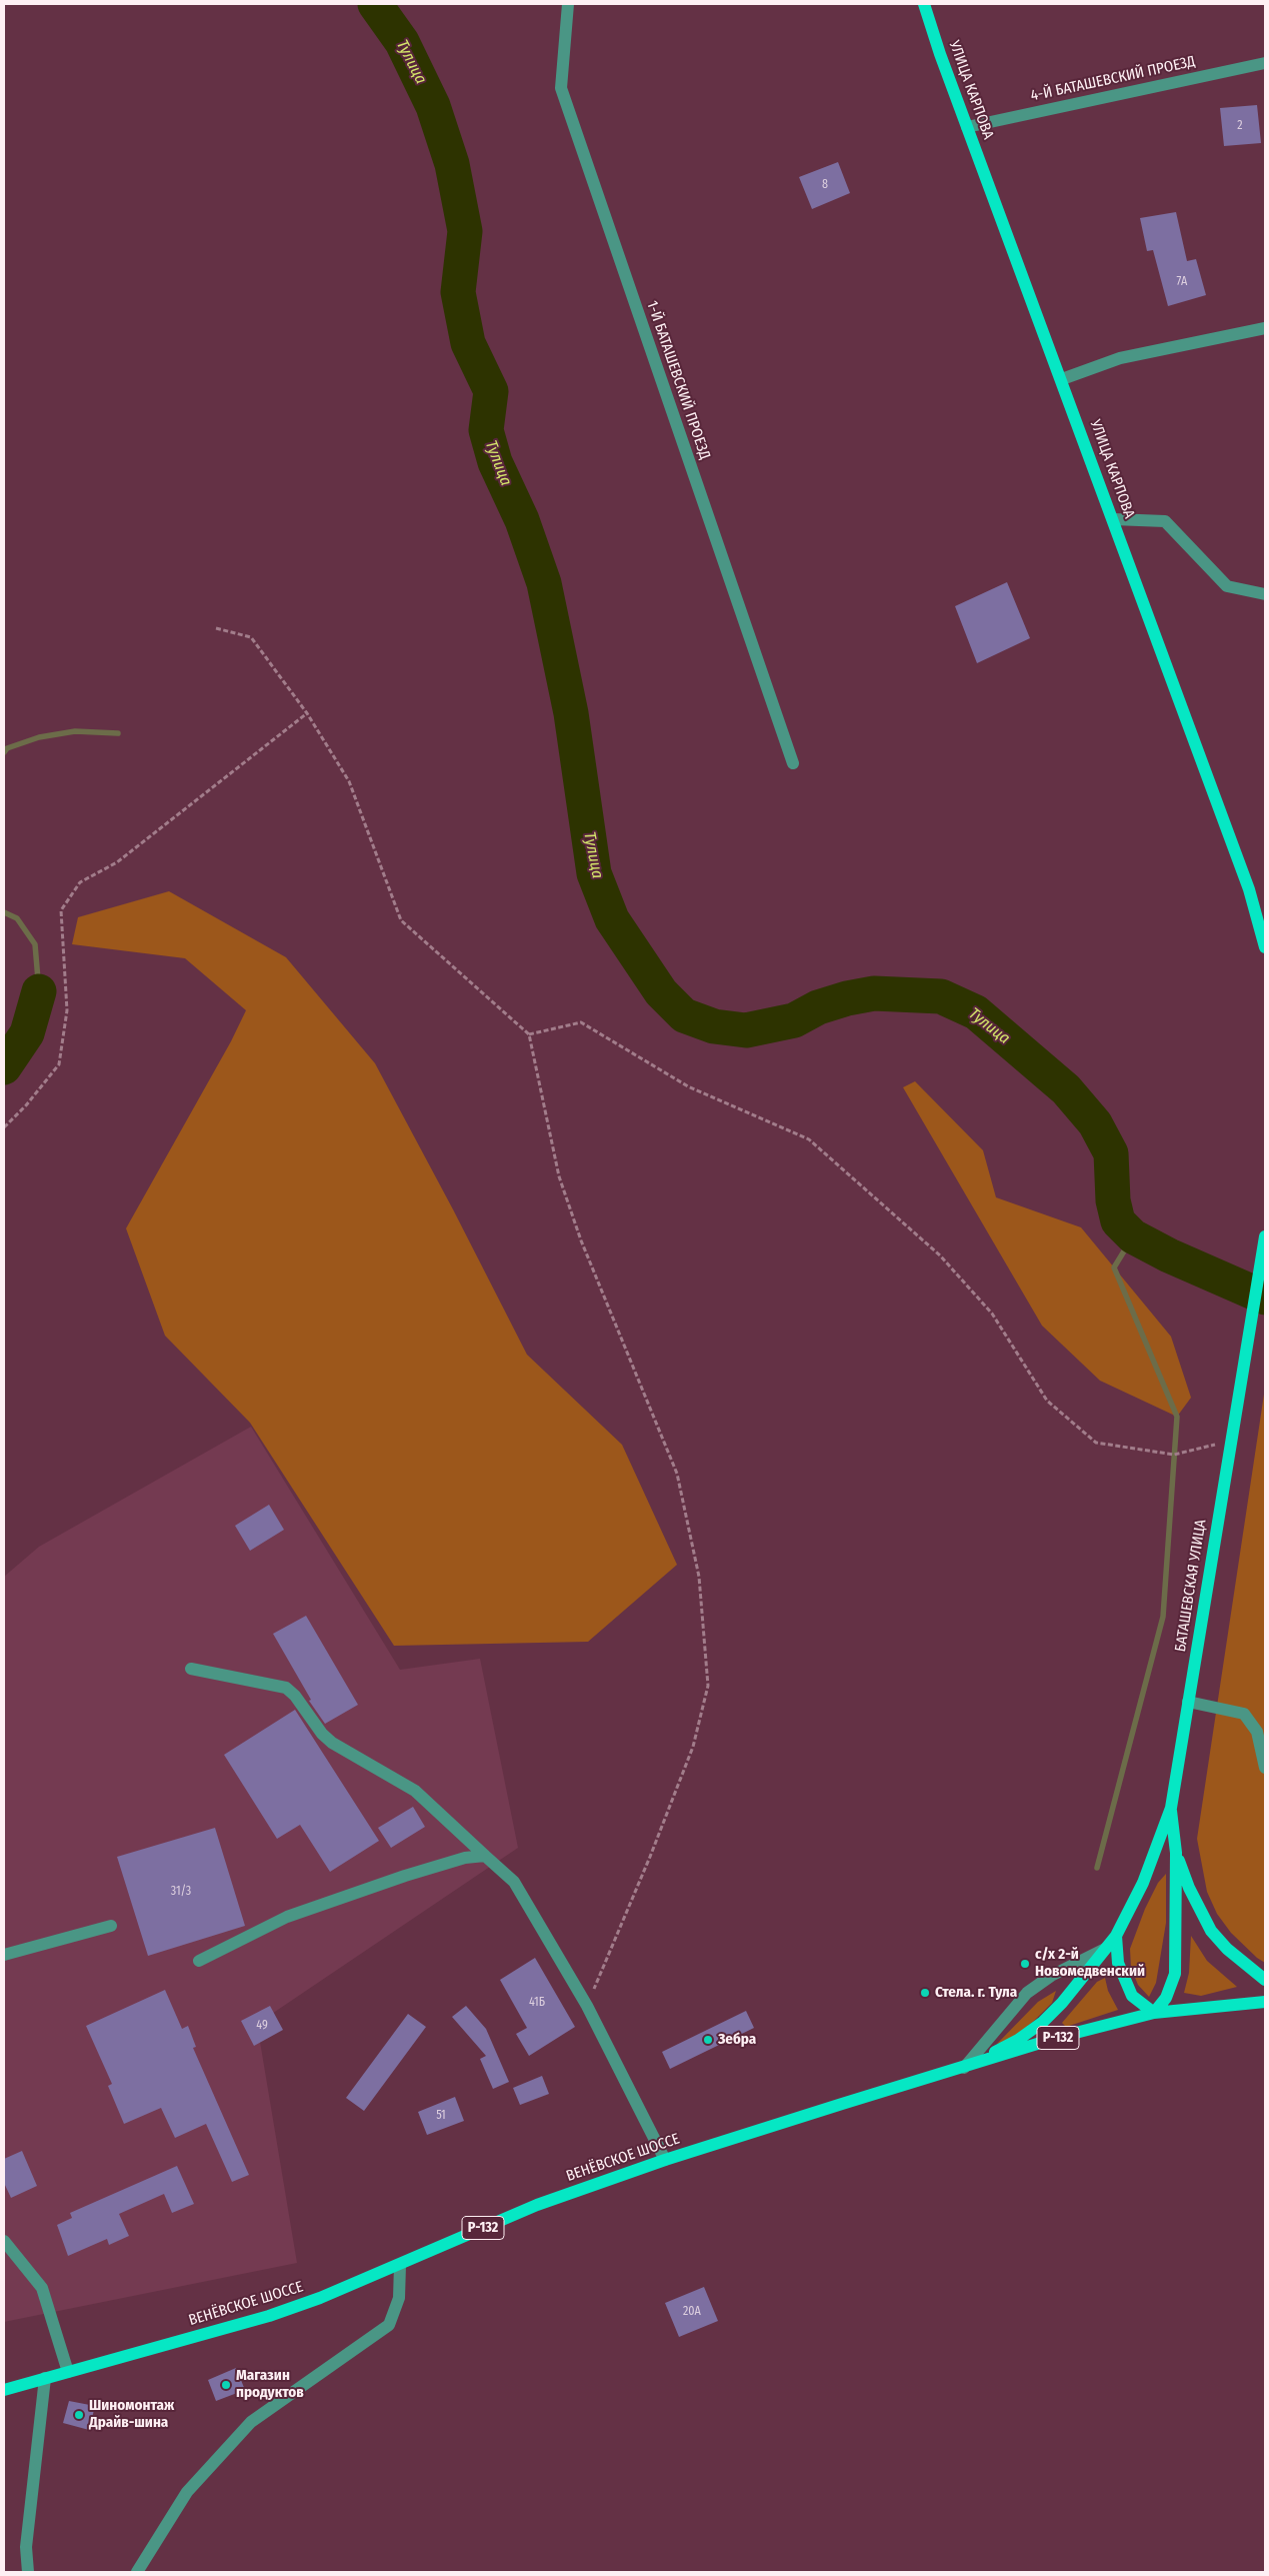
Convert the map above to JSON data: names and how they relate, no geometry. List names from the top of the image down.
{
  "streets": {
    "main road": [
      "УЛИЦА КАРПОВА",
      "БАТАШЕВСКАЯ УЛИЦА",
      "Р-132",
      "ВЕНЁВСКОЕ ШОССЕ"
    ],
    "street": ["4-Й БАТАШЕВСКИЙ ПРОЕЗД", "1-Й БАТАШЕВСКИЙ ПРОЕЗД"]
  },
  "crossings": [
    ["4-Й БАТАШЕВСКИЙ ПРОЕЗД", "УЛИЦА КАРПОВА"]
  ],
  "water": ["Тулица"],
  "places": [
    "с/х 2-й Новомедвенский",
    "Стела. г. Тула",
    "Зебра",
    "Магазин продуктов",
    "Шиномонтаж Драйв-шина"
  ],
  "house_numbers": [
    "2",
    "8",
    "7А",
    "31/3",
    "41Б",
    "49",
    "51",
    "20А"
  ]
}
